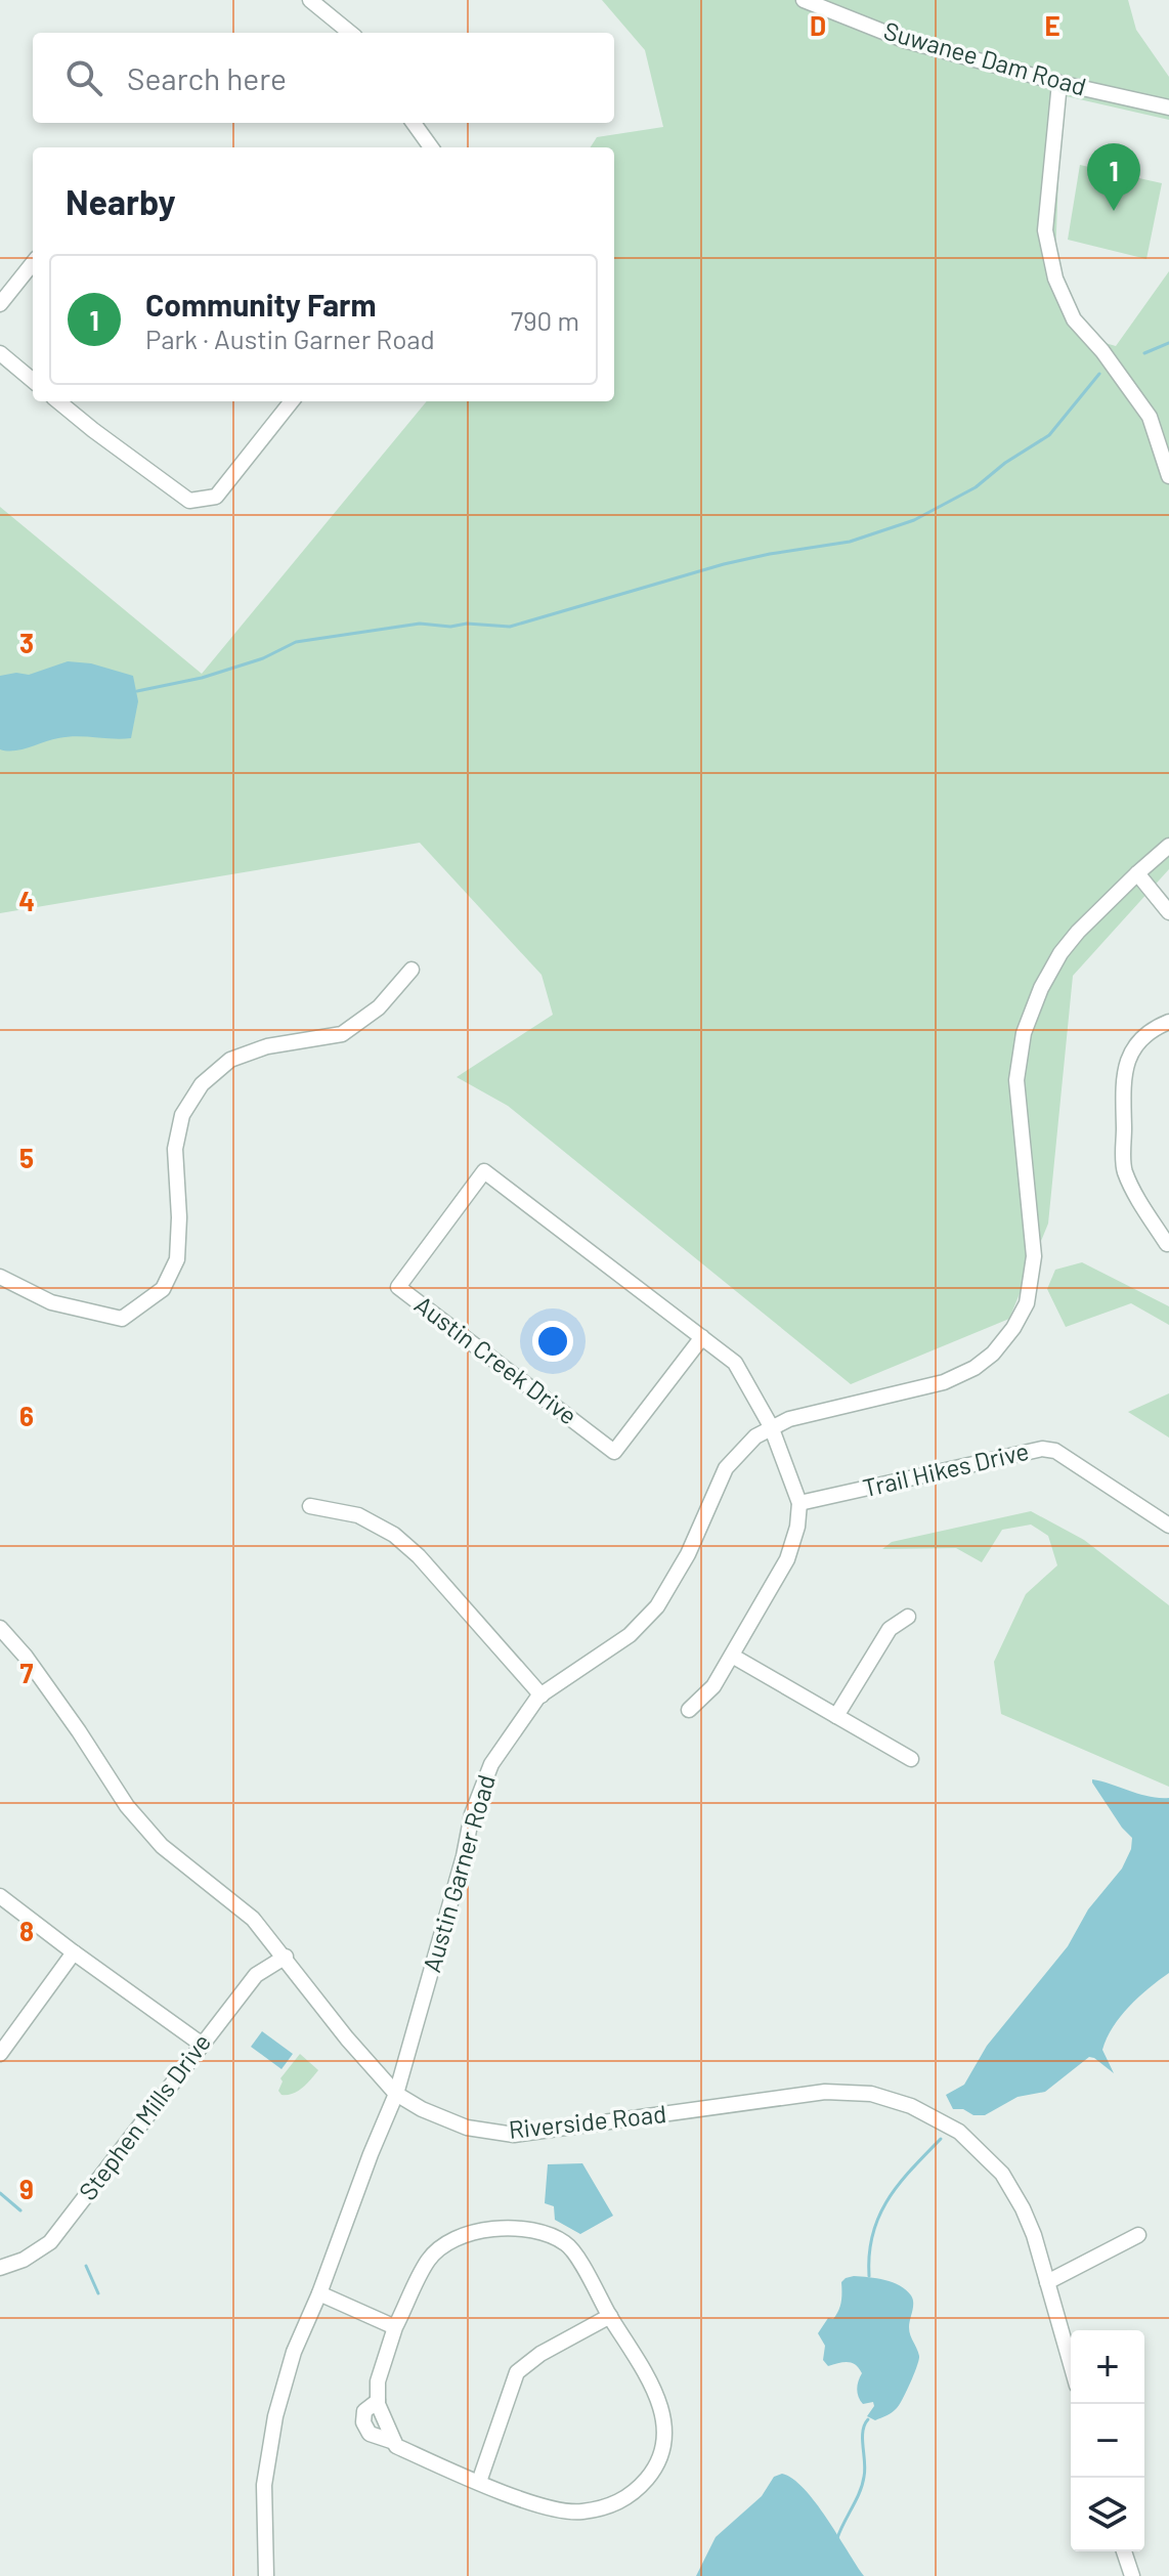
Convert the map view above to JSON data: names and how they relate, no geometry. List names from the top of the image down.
{
  "streets": {
    "street": [
      "Suwanee Dam Road",
      "Austin Creek Drive",
      "Trail Hikes Drive",
      "Austin Garner Road",
      "Stephen Mills Drive",
      "Riverside Road"
    ]
  },
  "crossings": [
    ["Austin Creek Drive", "Trail Hikes Drive"],
    ["Austin Creek Drive", "Austin Garner Road"],
    ["Austin Garner Road", "Riverside Road"],
    ["Stephen Mills Drive", "Riverside Road"]
  ],
  "page": {
    "search": "Search here",
    "pins": "1",
    "heading": "Nearby",
    "list": [
      {
        "mark": "1",
        "name": "Community Farm",
        "note": "Park · Austin Garner Road",
        "value": "790 m"
      }
    ],
    "map_buttons": ["+", "−"]
  },
  "grid": {
    "columns": ["D", "E"],
    "rows": [
      "3",
      "4",
      "5",
      "6",
      "7",
      "8",
      "9"
    ]
  }
}
